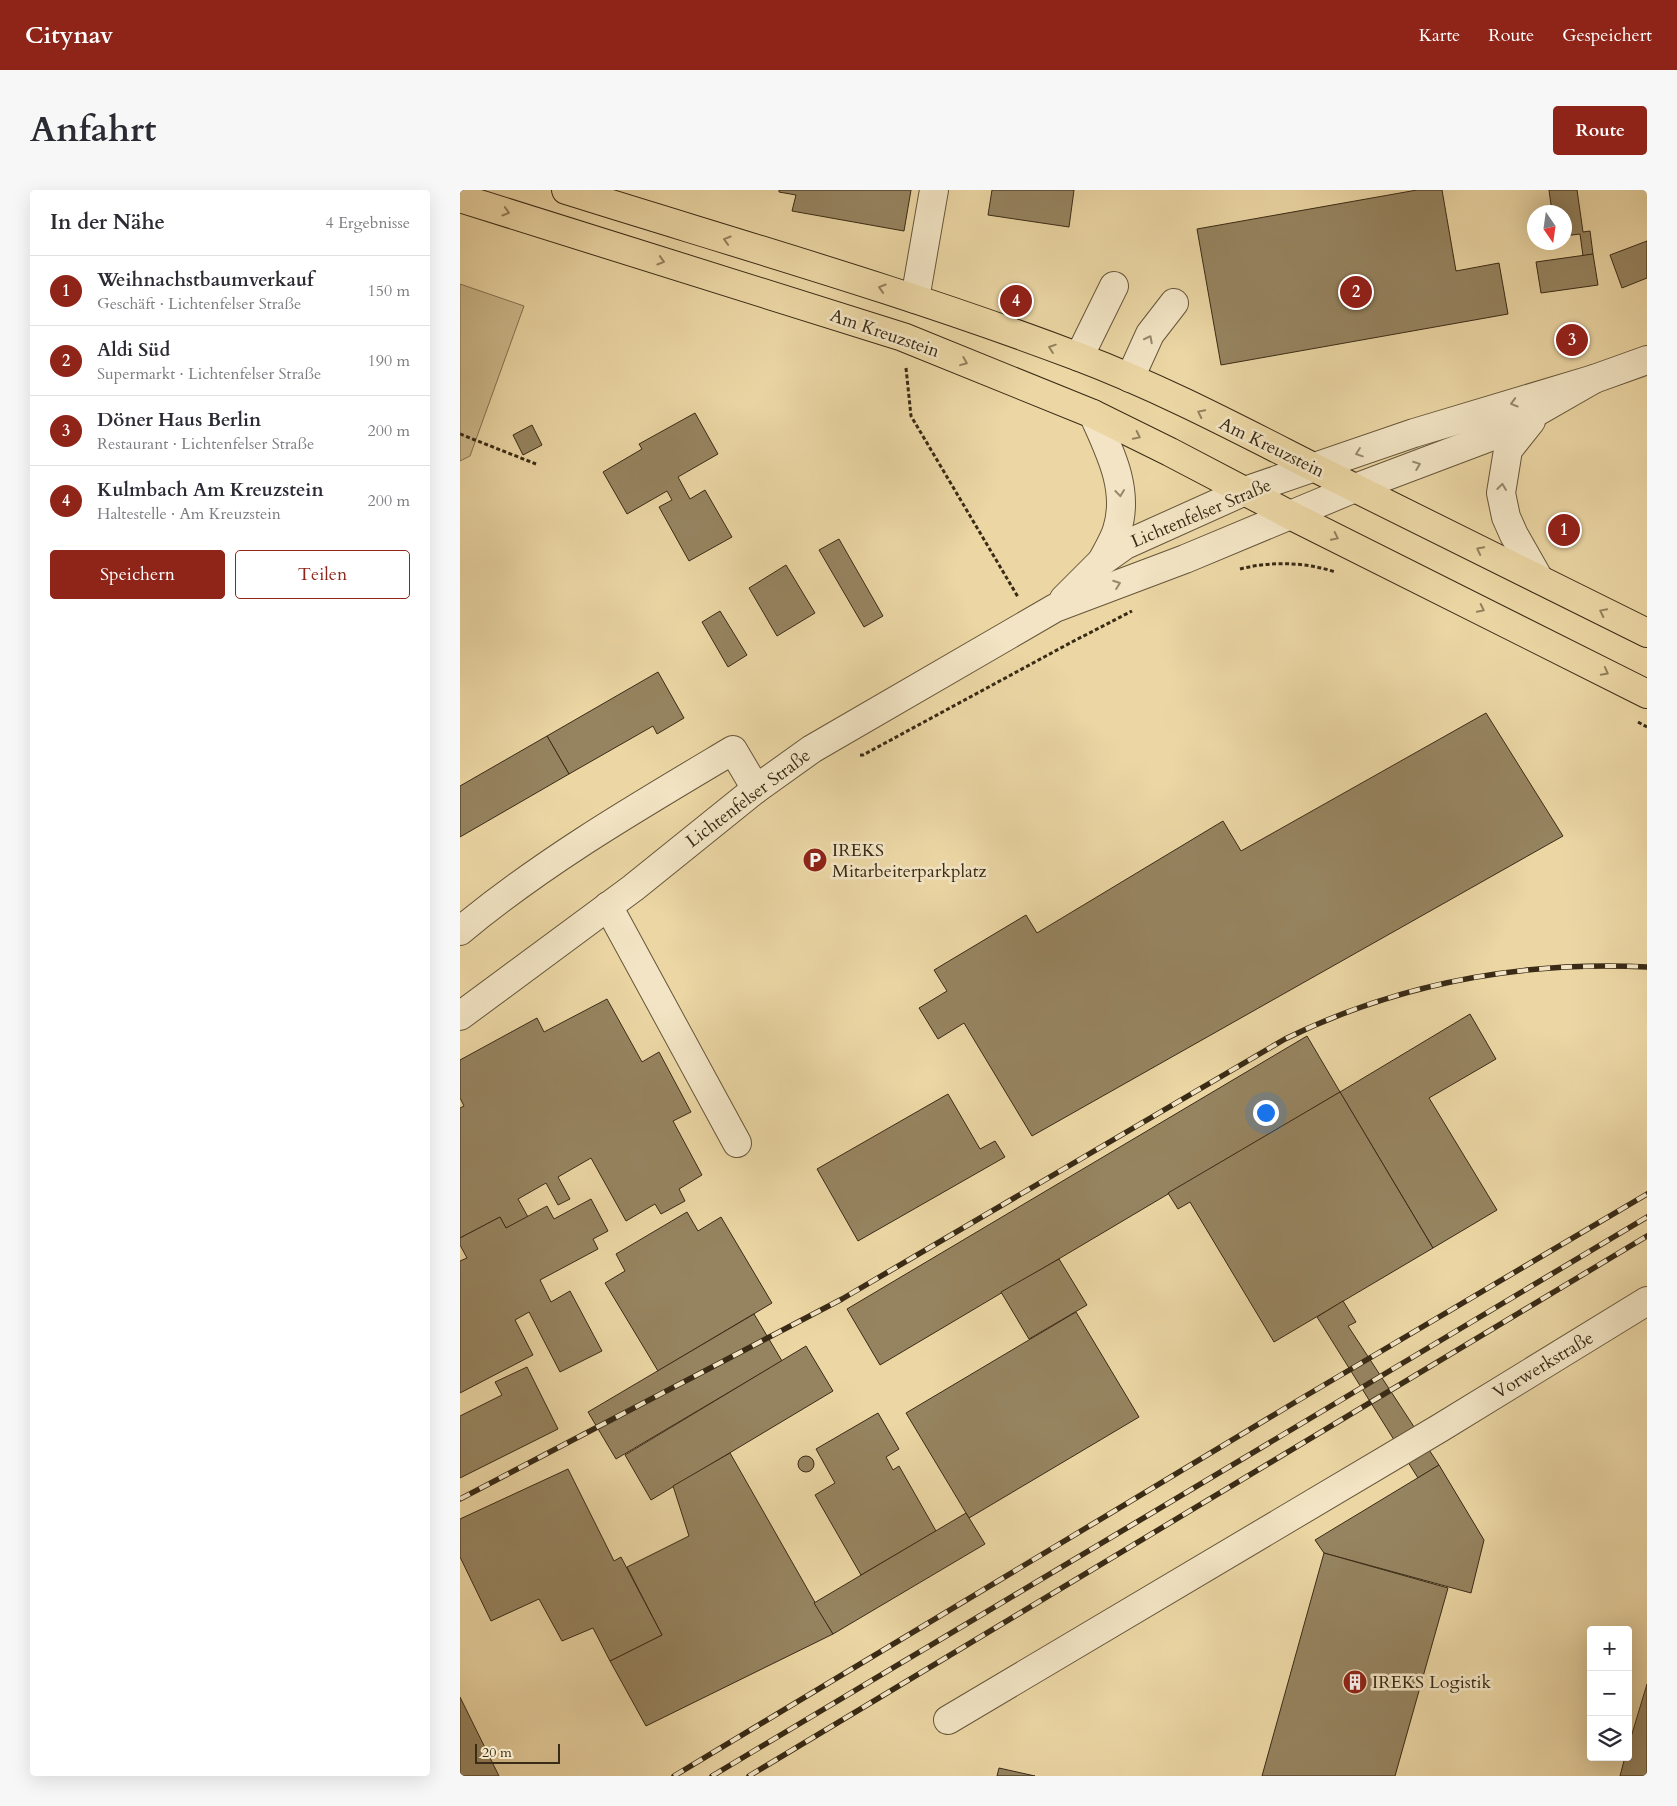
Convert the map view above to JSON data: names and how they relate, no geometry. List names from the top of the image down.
{
  "streets": {
    "main road": ["Am Kreuzstein"],
    "street": ["Lichtenfelser Straße", "Vorwerkstraße"]
  },
  "crossings": [
    ["Am Kreuzstein", "Lichtenfelser Straße"]
  ],
  "places": {
    "parking": ["IREKS Mitarbeiterparkplatz"],
    "building": ["IREKS Logistik"]
  },
  "scale_bar": "20 m",
  "north": "bottom",
  "page": {
    "header": "Citynav",
    "nav": ["Karte", "Route", "Gespeichert"],
    "title": "Anfahrt",
    "buttons": [
      "Route",
      ["Speichern", "Teilen"]
    ],
    "heading": ["In der Nähe", "4 Ergebnisse"],
    "list": [
      {
        "mark": "1",
        "name": "Weihnachstbaumverkauf",
        "note": "Geschäft · Lichtenfelser Straße",
        "value": "150 m"
      },
      {
        "mark": "2",
        "name": "Aldi Süd",
        "note": "Supermarkt · Lichtenfelser Straße",
        "value": "190 m"
      },
      {
        "mark": "3",
        "name": "Döner Haus Berlin",
        "note": "Restaurant · Lichtenfelser Straße",
        "value": "200 m"
      },
      {
        "mark": "4",
        "name": "Kulmbach Am Kreuzstein",
        "note": "Haltestelle · Am Kreuzstein",
        "value": "200 m"
      }
    ],
    "pins": [
      "2",
      "4",
      "3",
      "1"
    ],
    "map_buttons": ["+", "−"],
    "scale": "20 m"
  }
}
